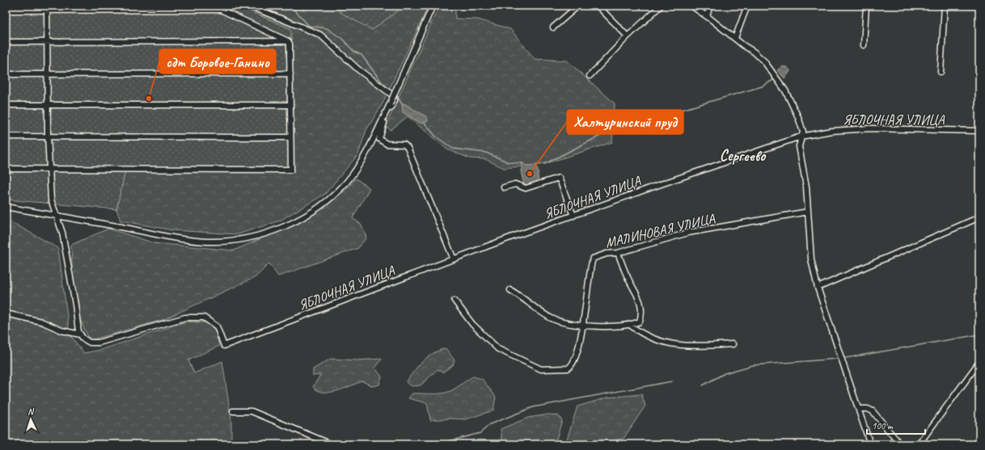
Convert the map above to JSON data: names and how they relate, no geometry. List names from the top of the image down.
{
  "streets": {
    "street": ["ЯБЛОЧНАЯ УЛИЦА", "МАЛИНОВАЯ УЛИЦА"]
  },
  "districts": ["Сергеево"],
  "places": ["сдт Боровое-Ганино", "Халтуринский пруд"],
  "scale_bar": "100 m",
  "north": "top"
}
